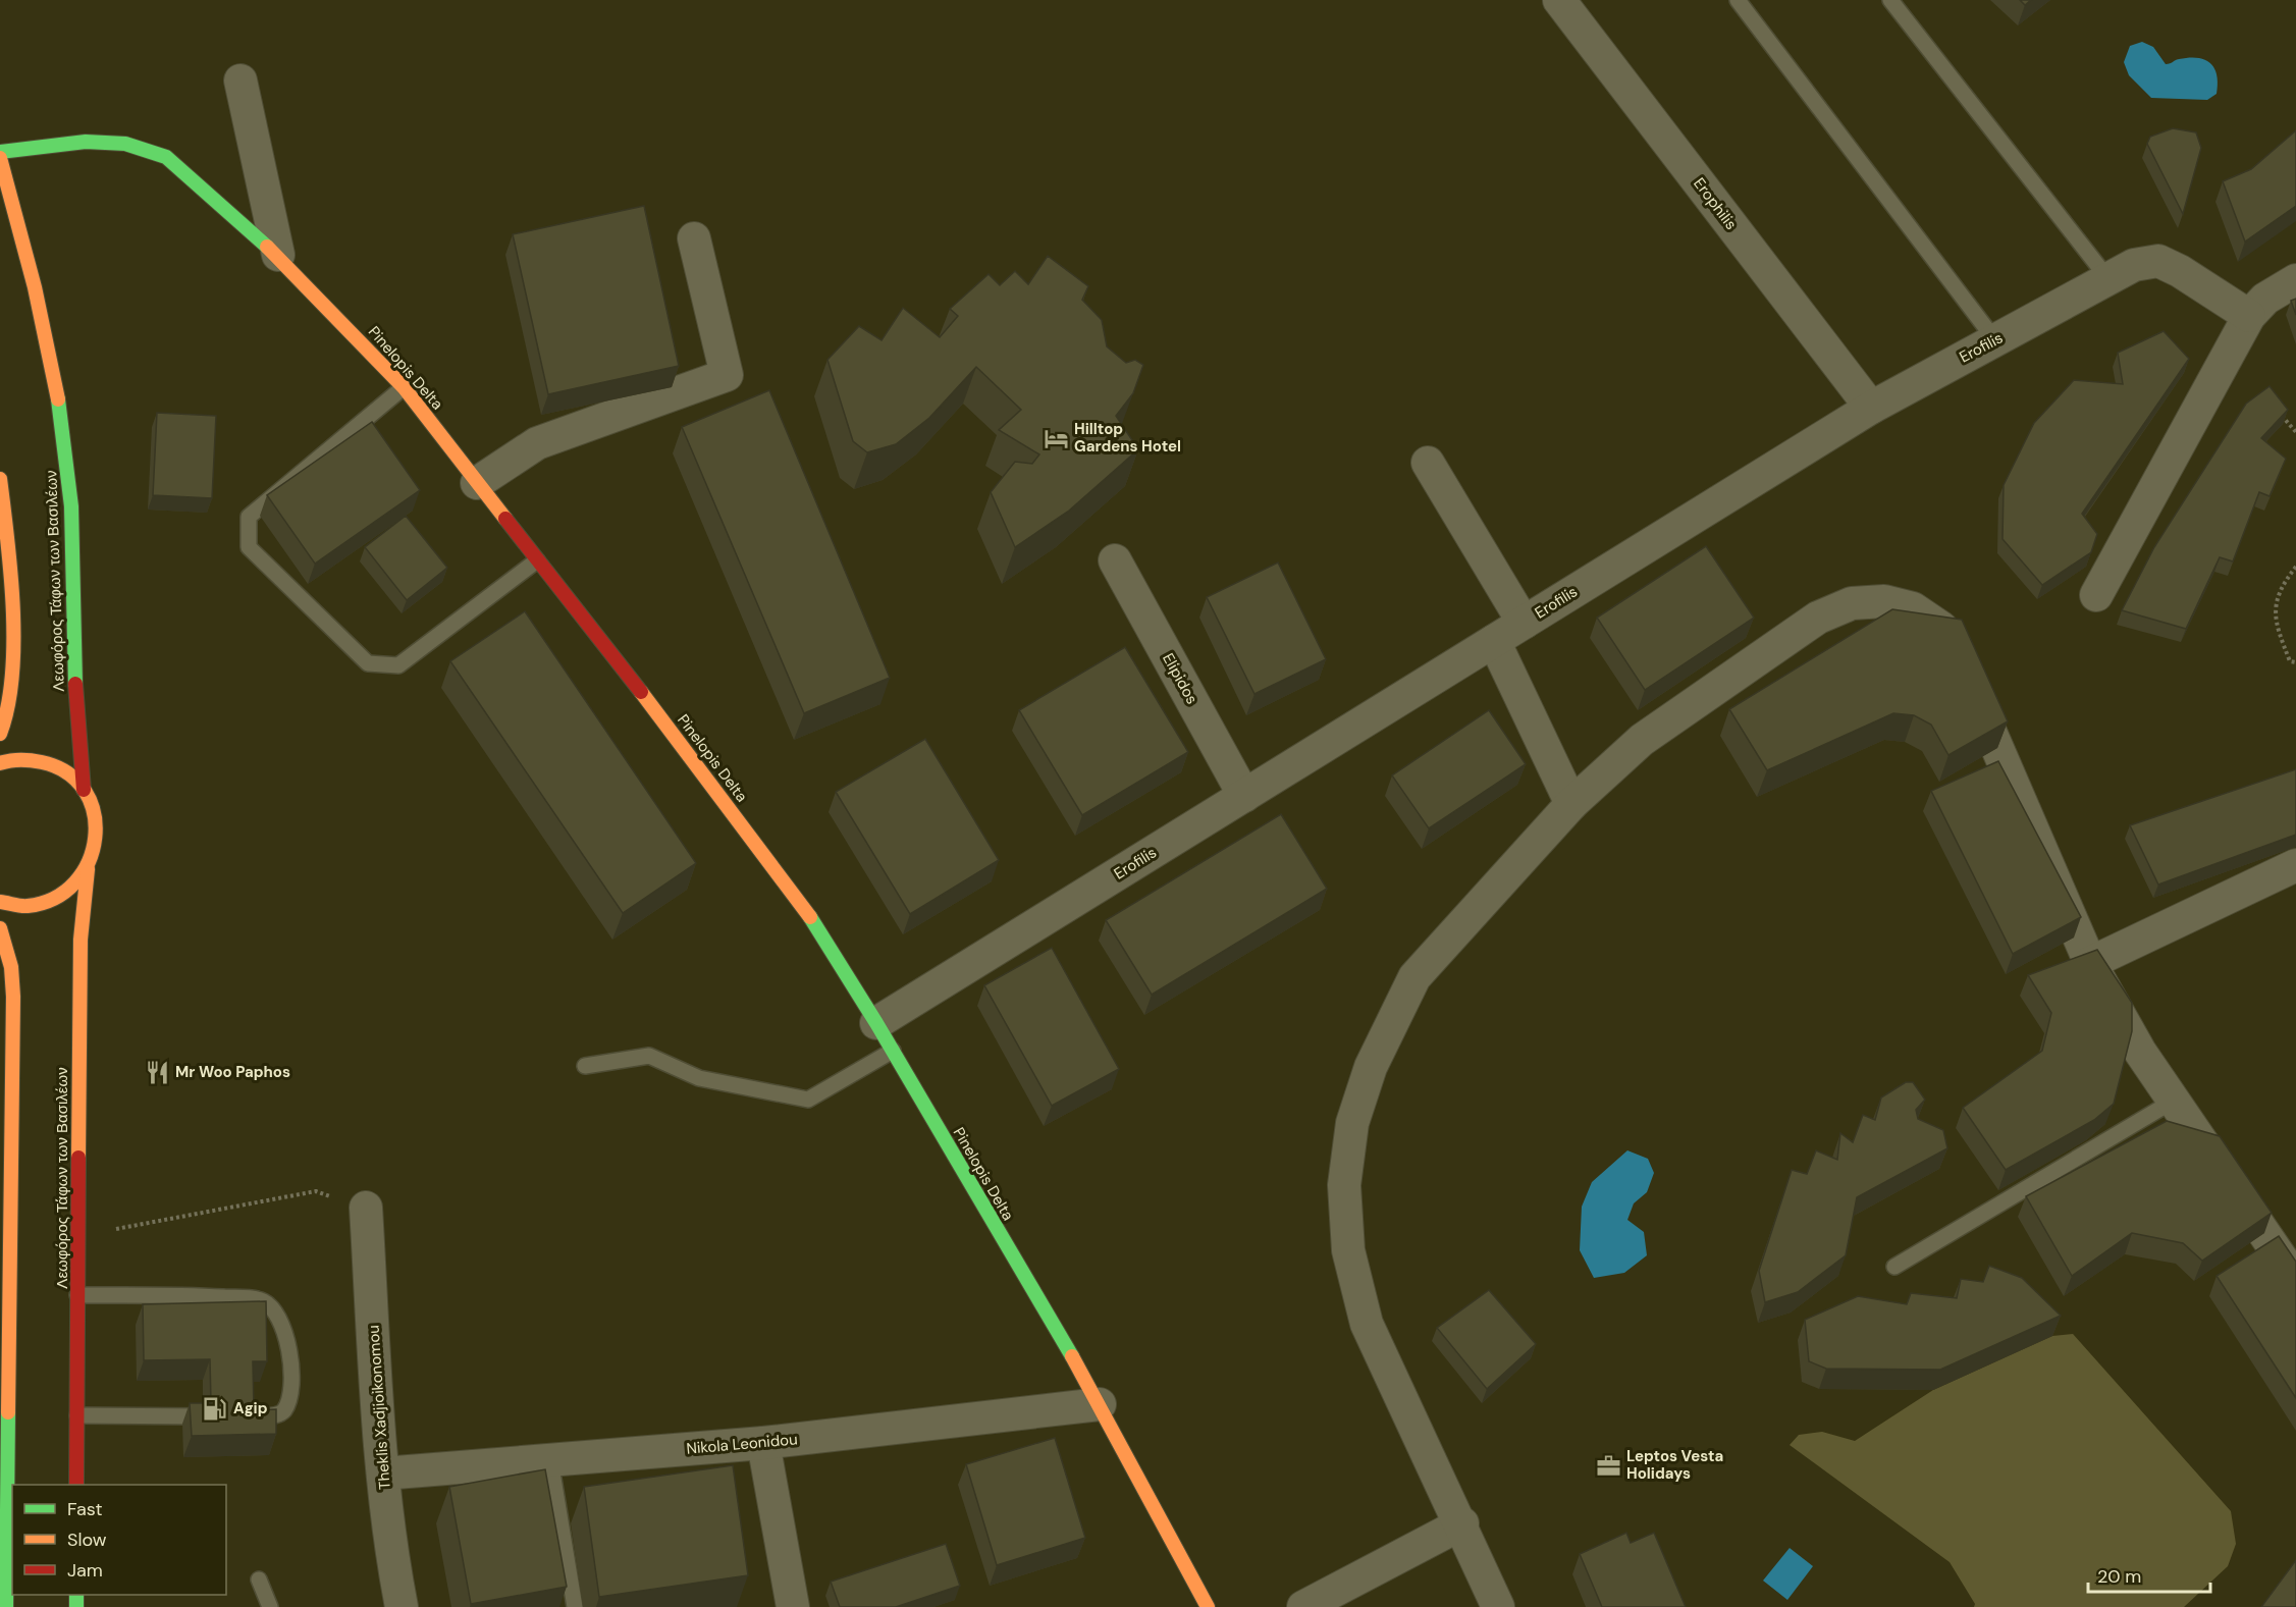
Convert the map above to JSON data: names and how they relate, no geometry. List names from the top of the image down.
{
  "streets": {
    "main road": ["Pinelopis Delta", "Λεωφόρος Τάφων των Βασιλέων"],
    "street": [
      "Erophilis",
      "Erofilis",
      "Elipidos",
      "Theklis Xadjioikonomou",
      "Nikola Leonidou"
    ]
  },
  "crossings": [
    ["Erophilis", "Erofilis"],
    ["Erofilis", "Pinelopis Delta"],
    ["Erofilis", "Elipidos"],
    ["Pinelopis Delta", "Nikola Leonidou"],
    ["Theklis Xadjioikonomou", "Nikola Leonidou"]
  ],
  "places": {
    "hotel": ["Hilltop Gardens Hotel"],
    "restaurant": ["Mr Woo Paphos"],
    "fuel station": ["Agip"],
    "office": ["Leptos Vesta Holidays"]
  },
  "legend": ["Fast", "Slow", "Jam"],
  "scale_bar": "20 m"
}
